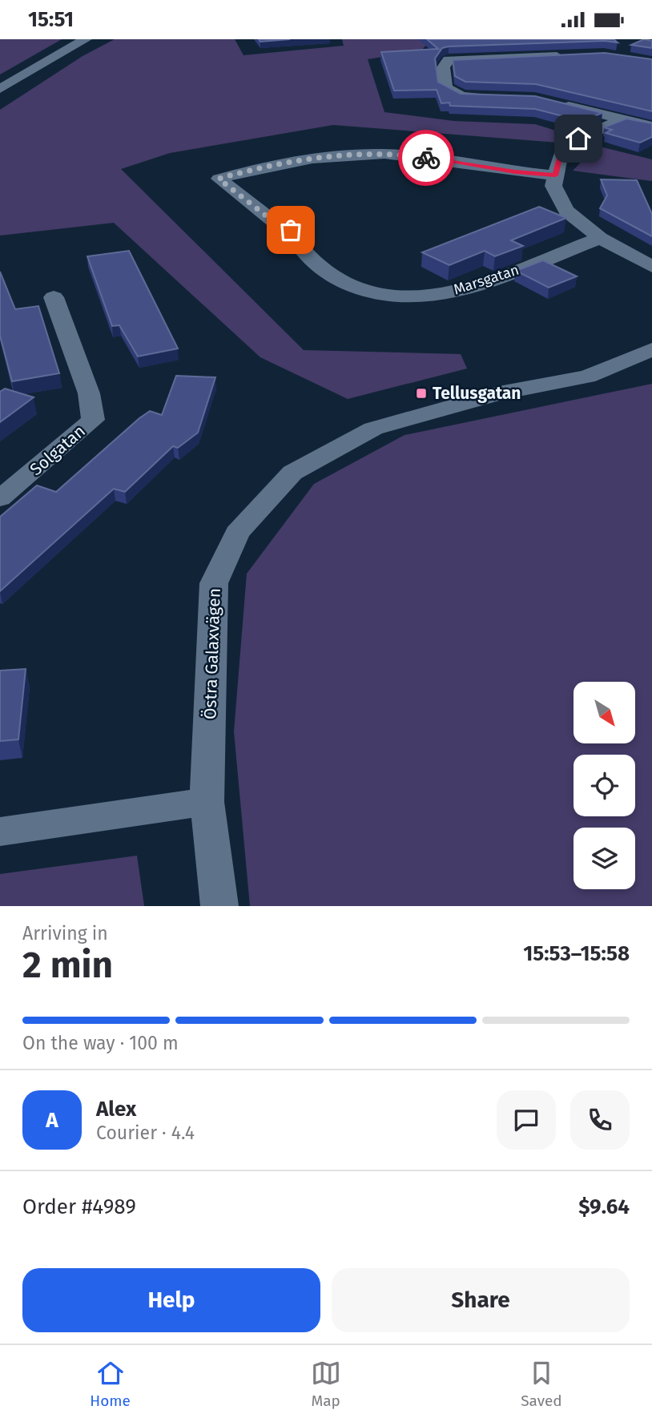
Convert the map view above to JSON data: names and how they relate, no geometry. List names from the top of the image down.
{
  "streets": {
    "street": ["Marsgatan", "Solgatan", "Östra Galaxvägen"]
  },
  "places": {
    "transit": ["Tellusgatan"]
  },
  "north": "bottom right",
  "page": {
    "status": "15:51",
    "heading": ["2 min", "Arriving in", "15:53–15:58"],
    "panel": [
      "Alex",
      "Courier · 4.4",
      "Order #4989",
      "$9.64"
    ],
    "bar": "On the way · 100 m",
    "round": "A",
    "buttons": ["Help", "Share"],
    "tabs": ["Home", "Map", "Saved"]
  }
}
